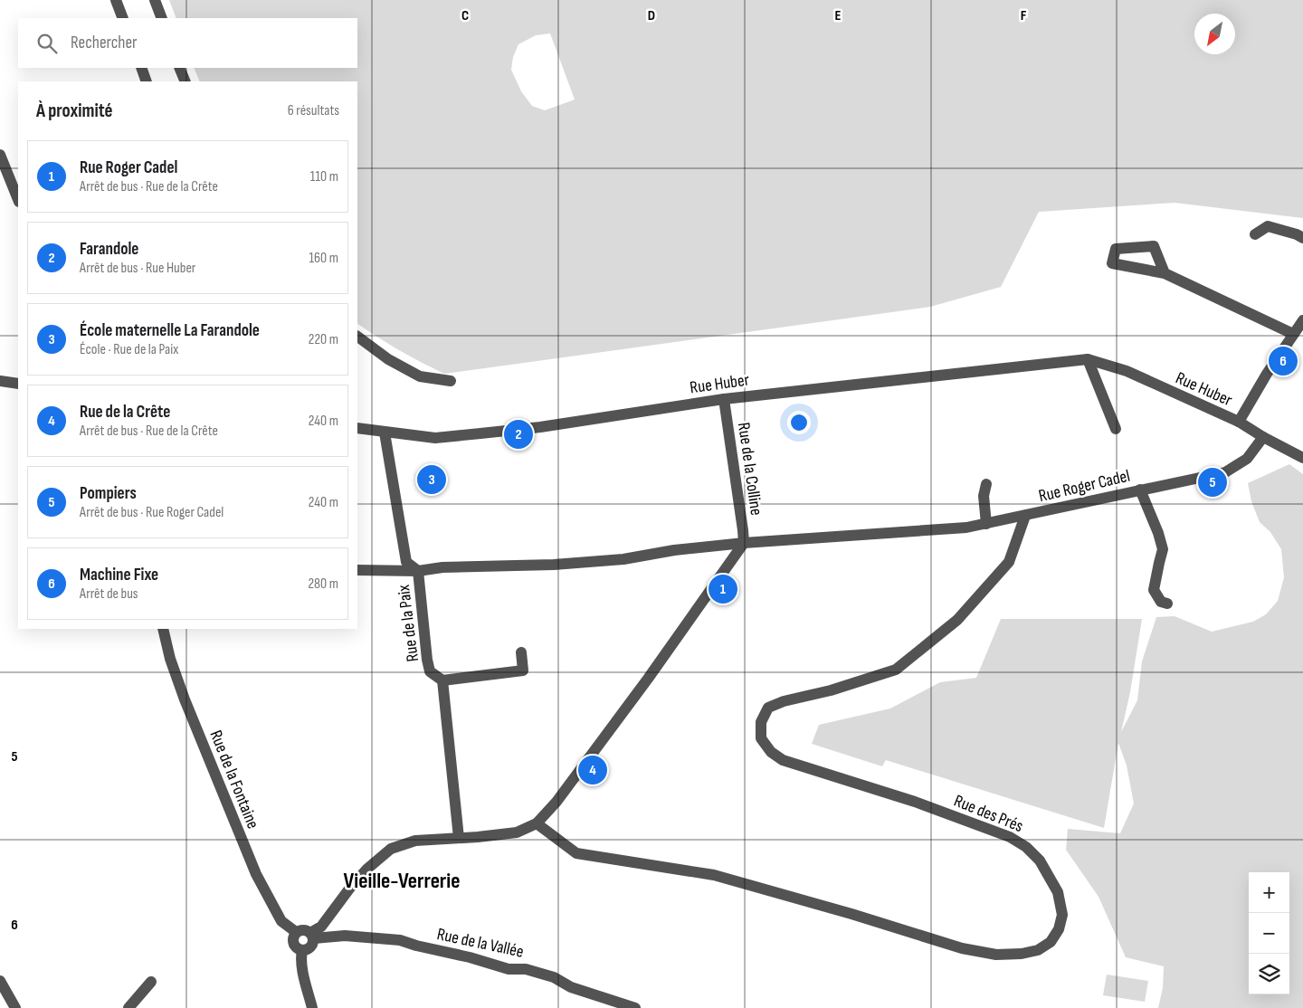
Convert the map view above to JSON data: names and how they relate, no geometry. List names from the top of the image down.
{
  "streets": {
    "street": [
      "Rue Huber",
      "Rue de la Colline",
      "Rue Roger Cadel",
      "Rue de la Paix",
      "Rue de la Fontaine",
      "Rue des Prés",
      "Rue de la Vallée"
    ]
  },
  "crossings": [
    ["Rue Huber", "Rue de la Colline"],
    ["Rue Huber", "Rue Roger Cadel"],
    ["Rue Huber", "Rue de la Paix"],
    ["Rue de la Colline", "Rue Roger Cadel"],
    ["Rue Roger Cadel", "Rue de la Paix"],
    ["Rue Roger Cadel", "Rue des Prés"],
    ["Rue de la Fontaine", "Rue de la Vallée"]
  ],
  "districts": ["Vieille-Verrerie"],
  "north": "bottom left",
  "page": {
    "search": "Rechercher",
    "heading": ["À proximité", "6 résultats"],
    "list": [
      {
        "mark": "1",
        "name": "Rue Roger Cadel",
        "note": "Arrêt de bus · Rue de la Crête",
        "value": "110 m"
      },
      {
        "mark": "2",
        "name": "Farandole",
        "note": "Arrêt de bus · Rue Huber",
        "value": "160 m"
      },
      {
        "mark": "3",
        "name": "École maternelle La Farandole",
        "note": "École · Rue de la Paix",
        "value": "220 m"
      },
      {
        "mark": "4",
        "name": "Rue de la Crête",
        "note": "Arrêt de bus · Rue de la Crête",
        "value": "240 m"
      },
      {
        "mark": "5",
        "name": "Pompiers",
        "note": "Arrêt de bus · Rue Roger Cadel",
        "value": "240 m"
      },
      {
        "mark": "6",
        "name": "Machine Fixe",
        "note": "Arrêt de bus",
        "value": "280 m"
      }
    ],
    "pins": [
      "6",
      "2",
      "3",
      "5",
      "1",
      "4"
    ],
    "map_buttons": ["+", "−"]
  },
  "grid": {
    "columns": [
      "C",
      "D",
      "E",
      "F"
    ],
    "rows": ["5", "6"]
  }
}
